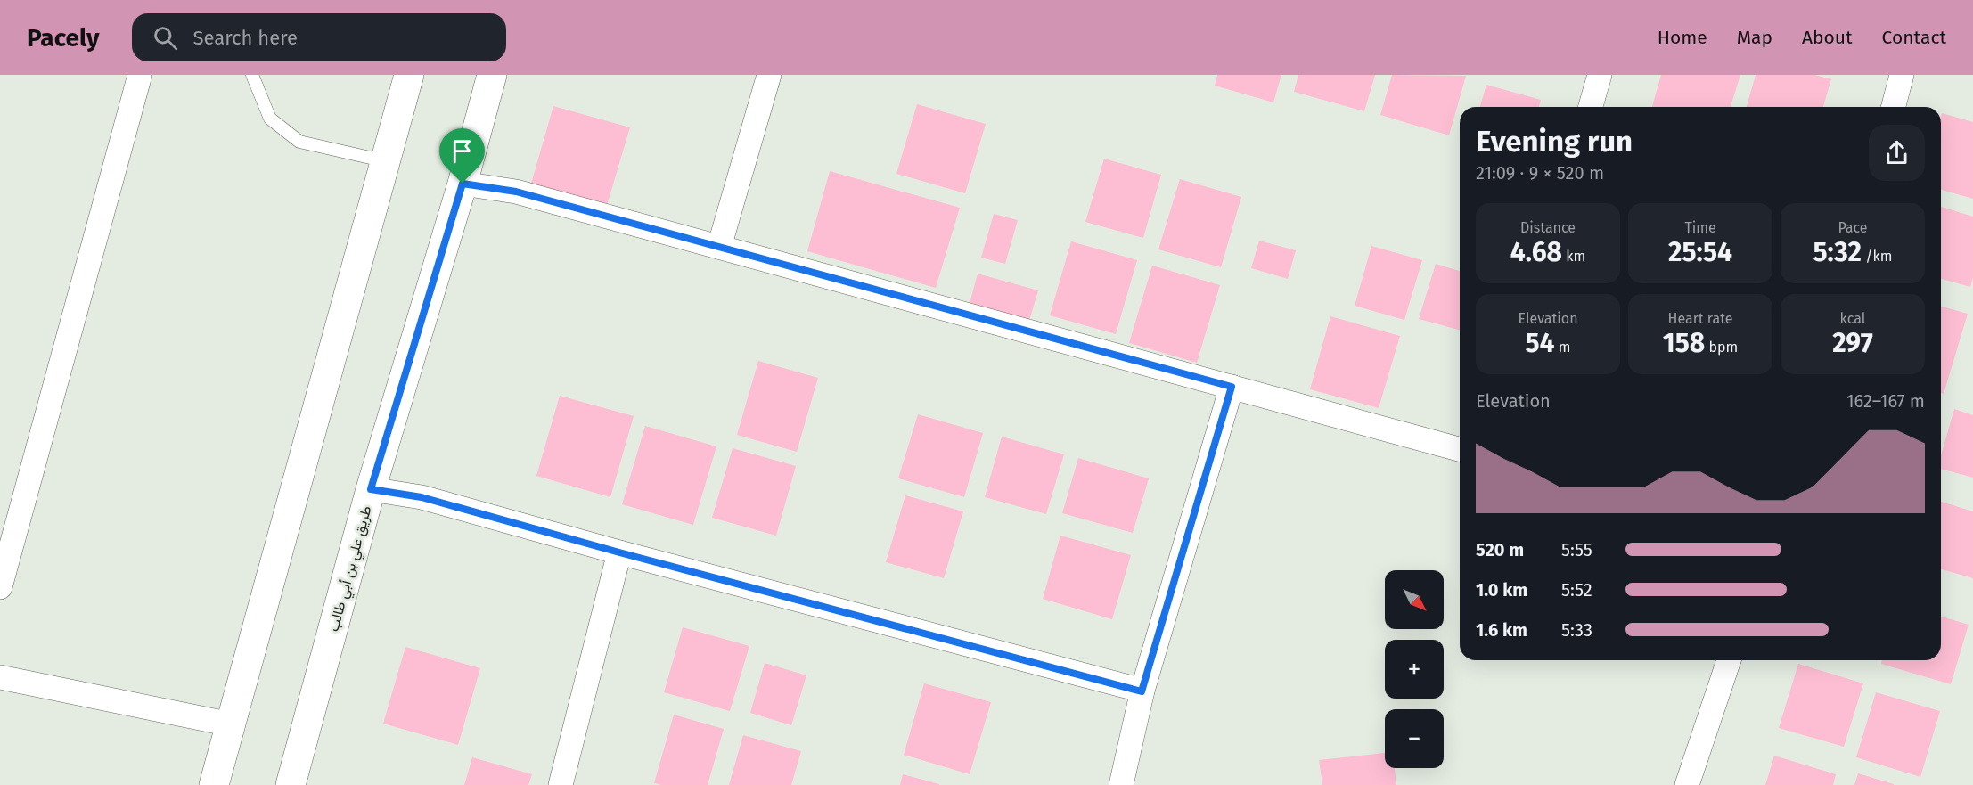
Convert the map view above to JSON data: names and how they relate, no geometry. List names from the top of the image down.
{
  "streets": {
    "main road": ["طريق علي بن أبي طالب"]
  },
  "north": "bottom right",
  "page": {
    "header": "Pacely",
    "search": "Search here",
    "nav": [
      "Home",
      "Map",
      "About",
      "Contact"
    ],
    "heading": ["Evening run", "21:09 · 9 × 520 m"],
    "stats": [
      ["Distance", "4.68 km"],
      ["Time", "25:54"],
      ["Pace", "5:32 /km"],
      ["Elevation", "54 m"],
      ["Heart rate", "158 bpm"],
      ["kcal", "297"]
    ],
    "chart": ["Elevation", "162–167 m"],
    "list": [
      {
        "name": "520 m",
        "note": "5:55"
      },
      {
        "name": "1.0 km",
        "note": "5:52"
      },
      {
        "name": "1.6 km",
        "note": "5:33"
      }
    ],
    "map_buttons": ["+", "−"]
  }
}
